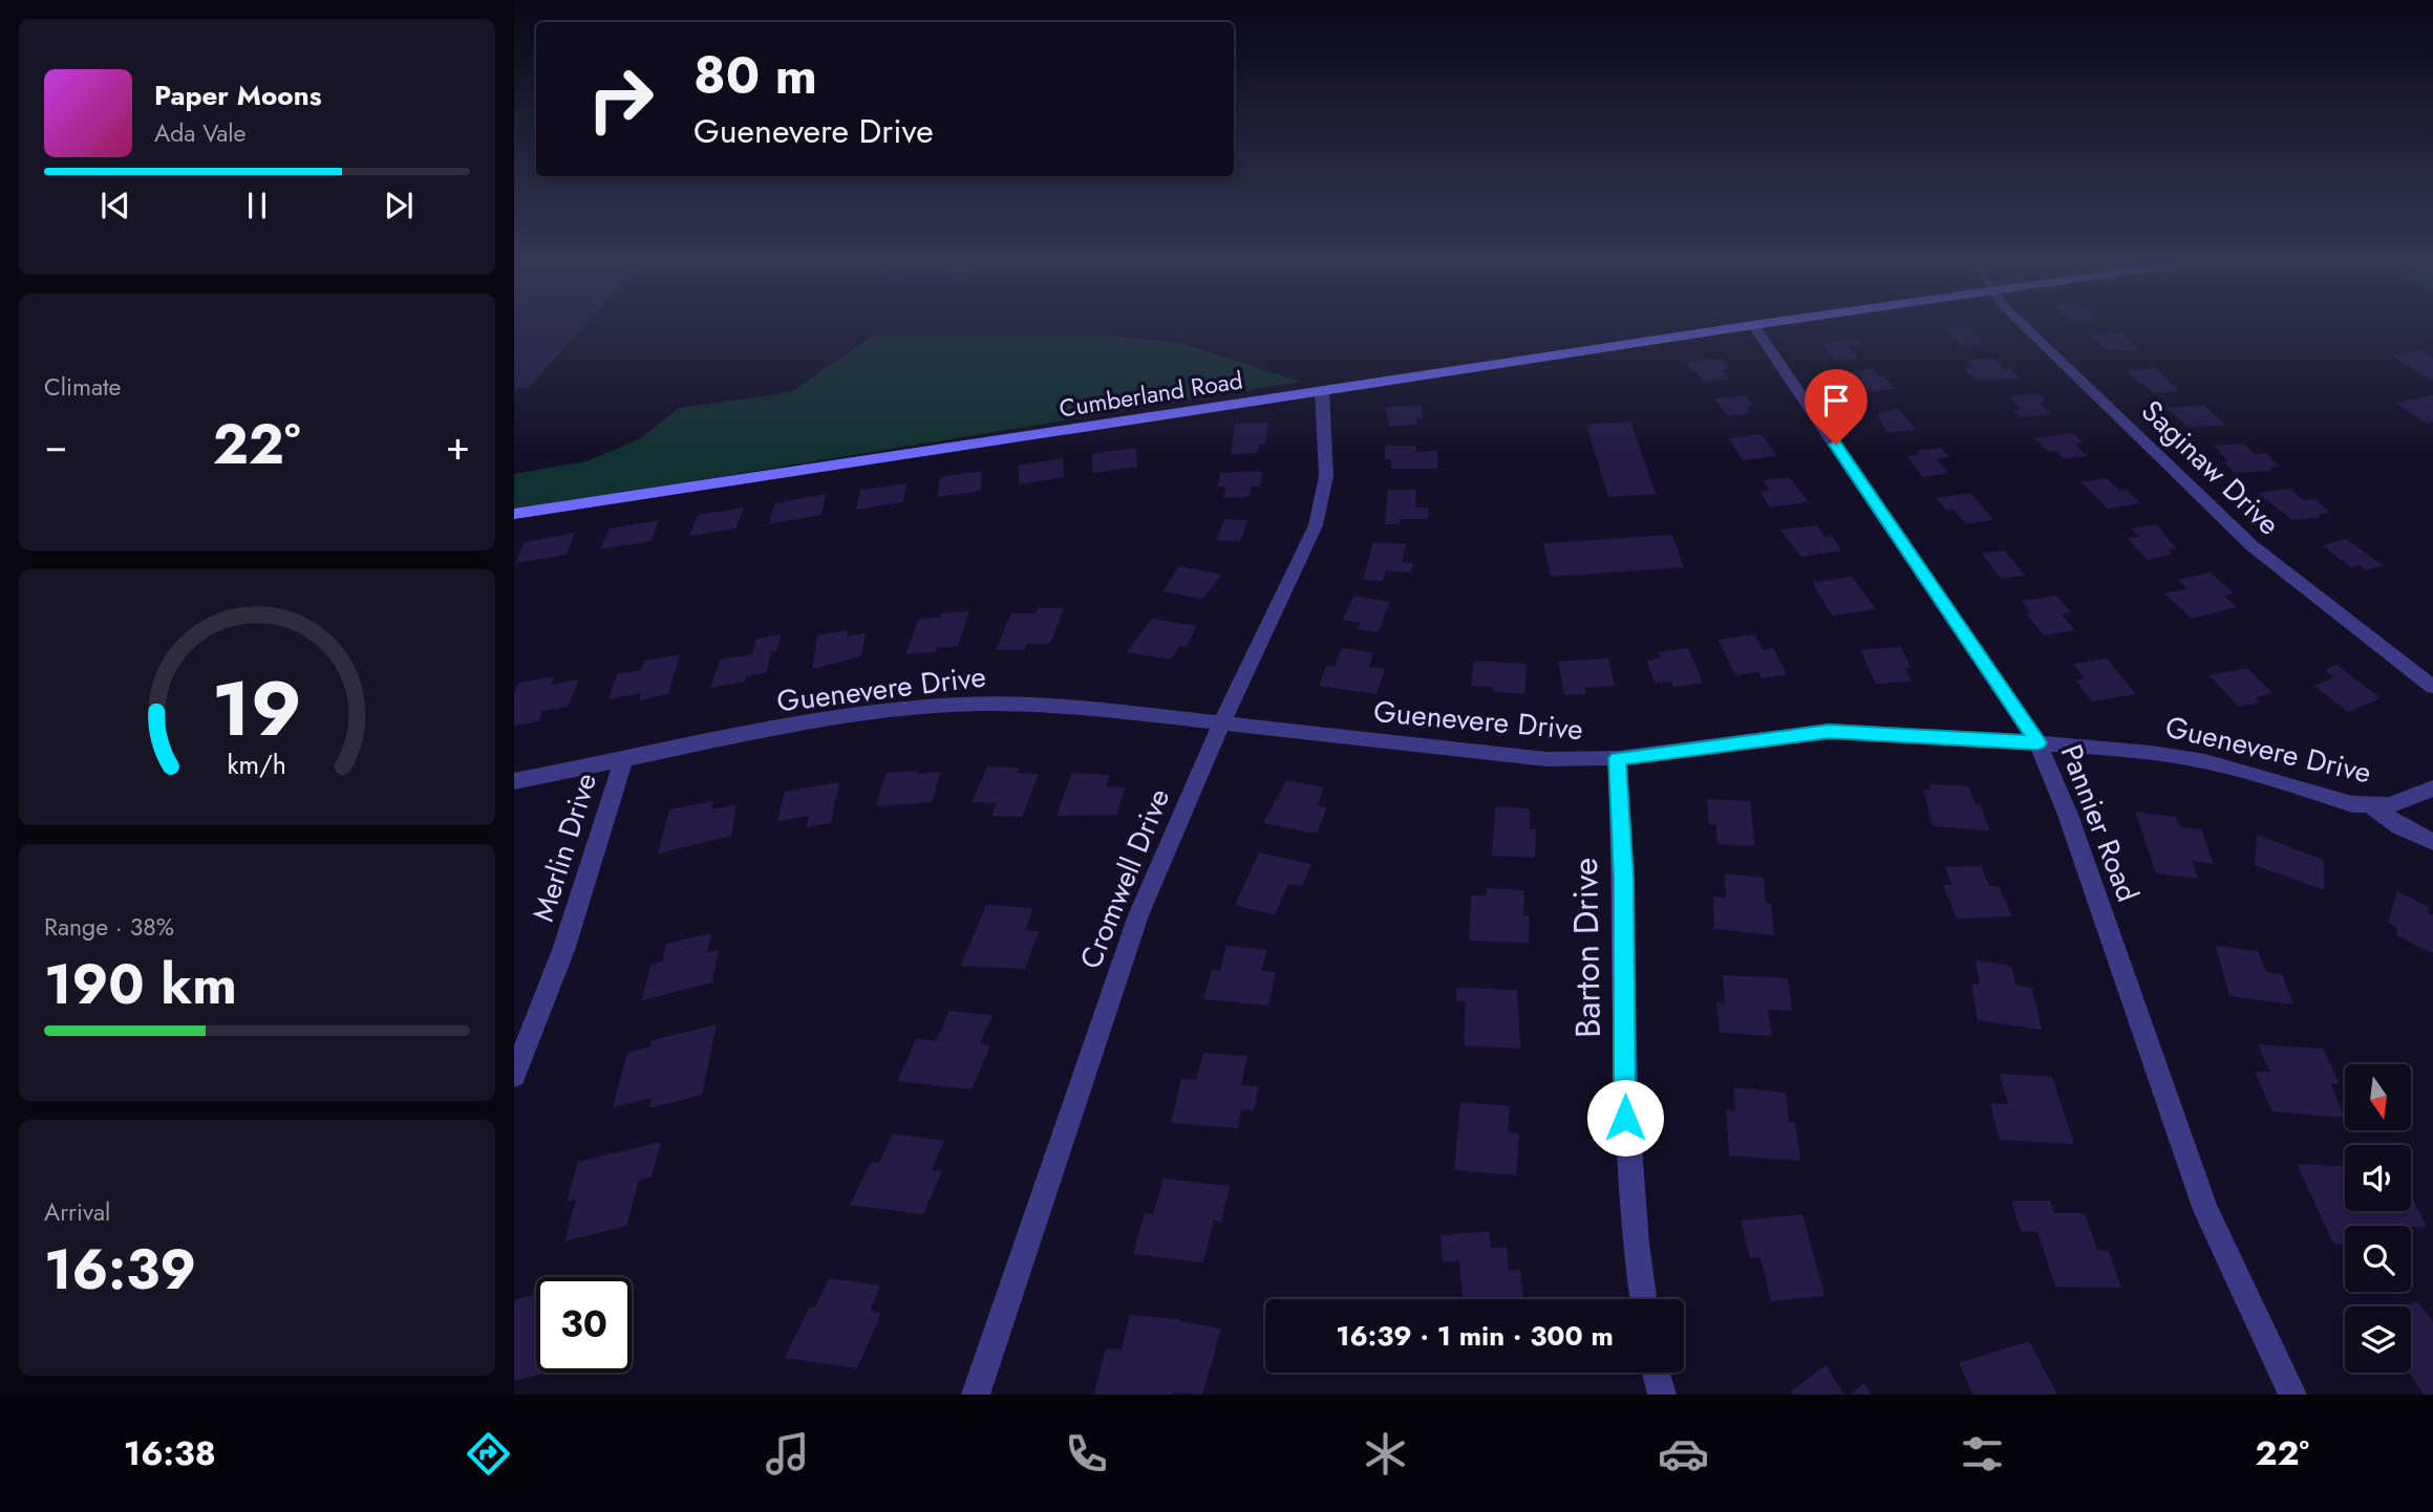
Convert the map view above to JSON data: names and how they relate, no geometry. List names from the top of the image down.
{
  "streets": {
    "main road": ["Cumberland Road"],
    "street": [
      "Saginaw Drive",
      "Guenevere Drive",
      "Pannier Road",
      "Merlin Drive",
      "Cromwell Drive",
      "Barton Drive"
    ]
  },
  "crossings": [
    ["Cumberland Road", "Cromwell Drive"],
    ["Guenevere Drive", "Pannier Road"],
    ["Guenevere Drive", "Merlin Drive"],
    ["Guenevere Drive", "Cromwell Drive"],
    ["Guenevere Drive", "Barton Drive"]
  ],
  "north": "bottom",
  "page": {
    "turn": ["80 m", "Guenevere Drive"],
    "song": ["Paper Moons", "Ada Vale"],
    "tile": [
      "Climate",
      ["Range · 38%", "190 km"],
      ["Arrival", "16:39"]
    ],
    "heat": ["−", "22°", "+"],
    "limit": "30",
    "trip": "16:39 · 1 min · 300 m",
    "tabs": ["16:38", "22°"],
    "gauge": ["19", "km/h"]
  }
}
